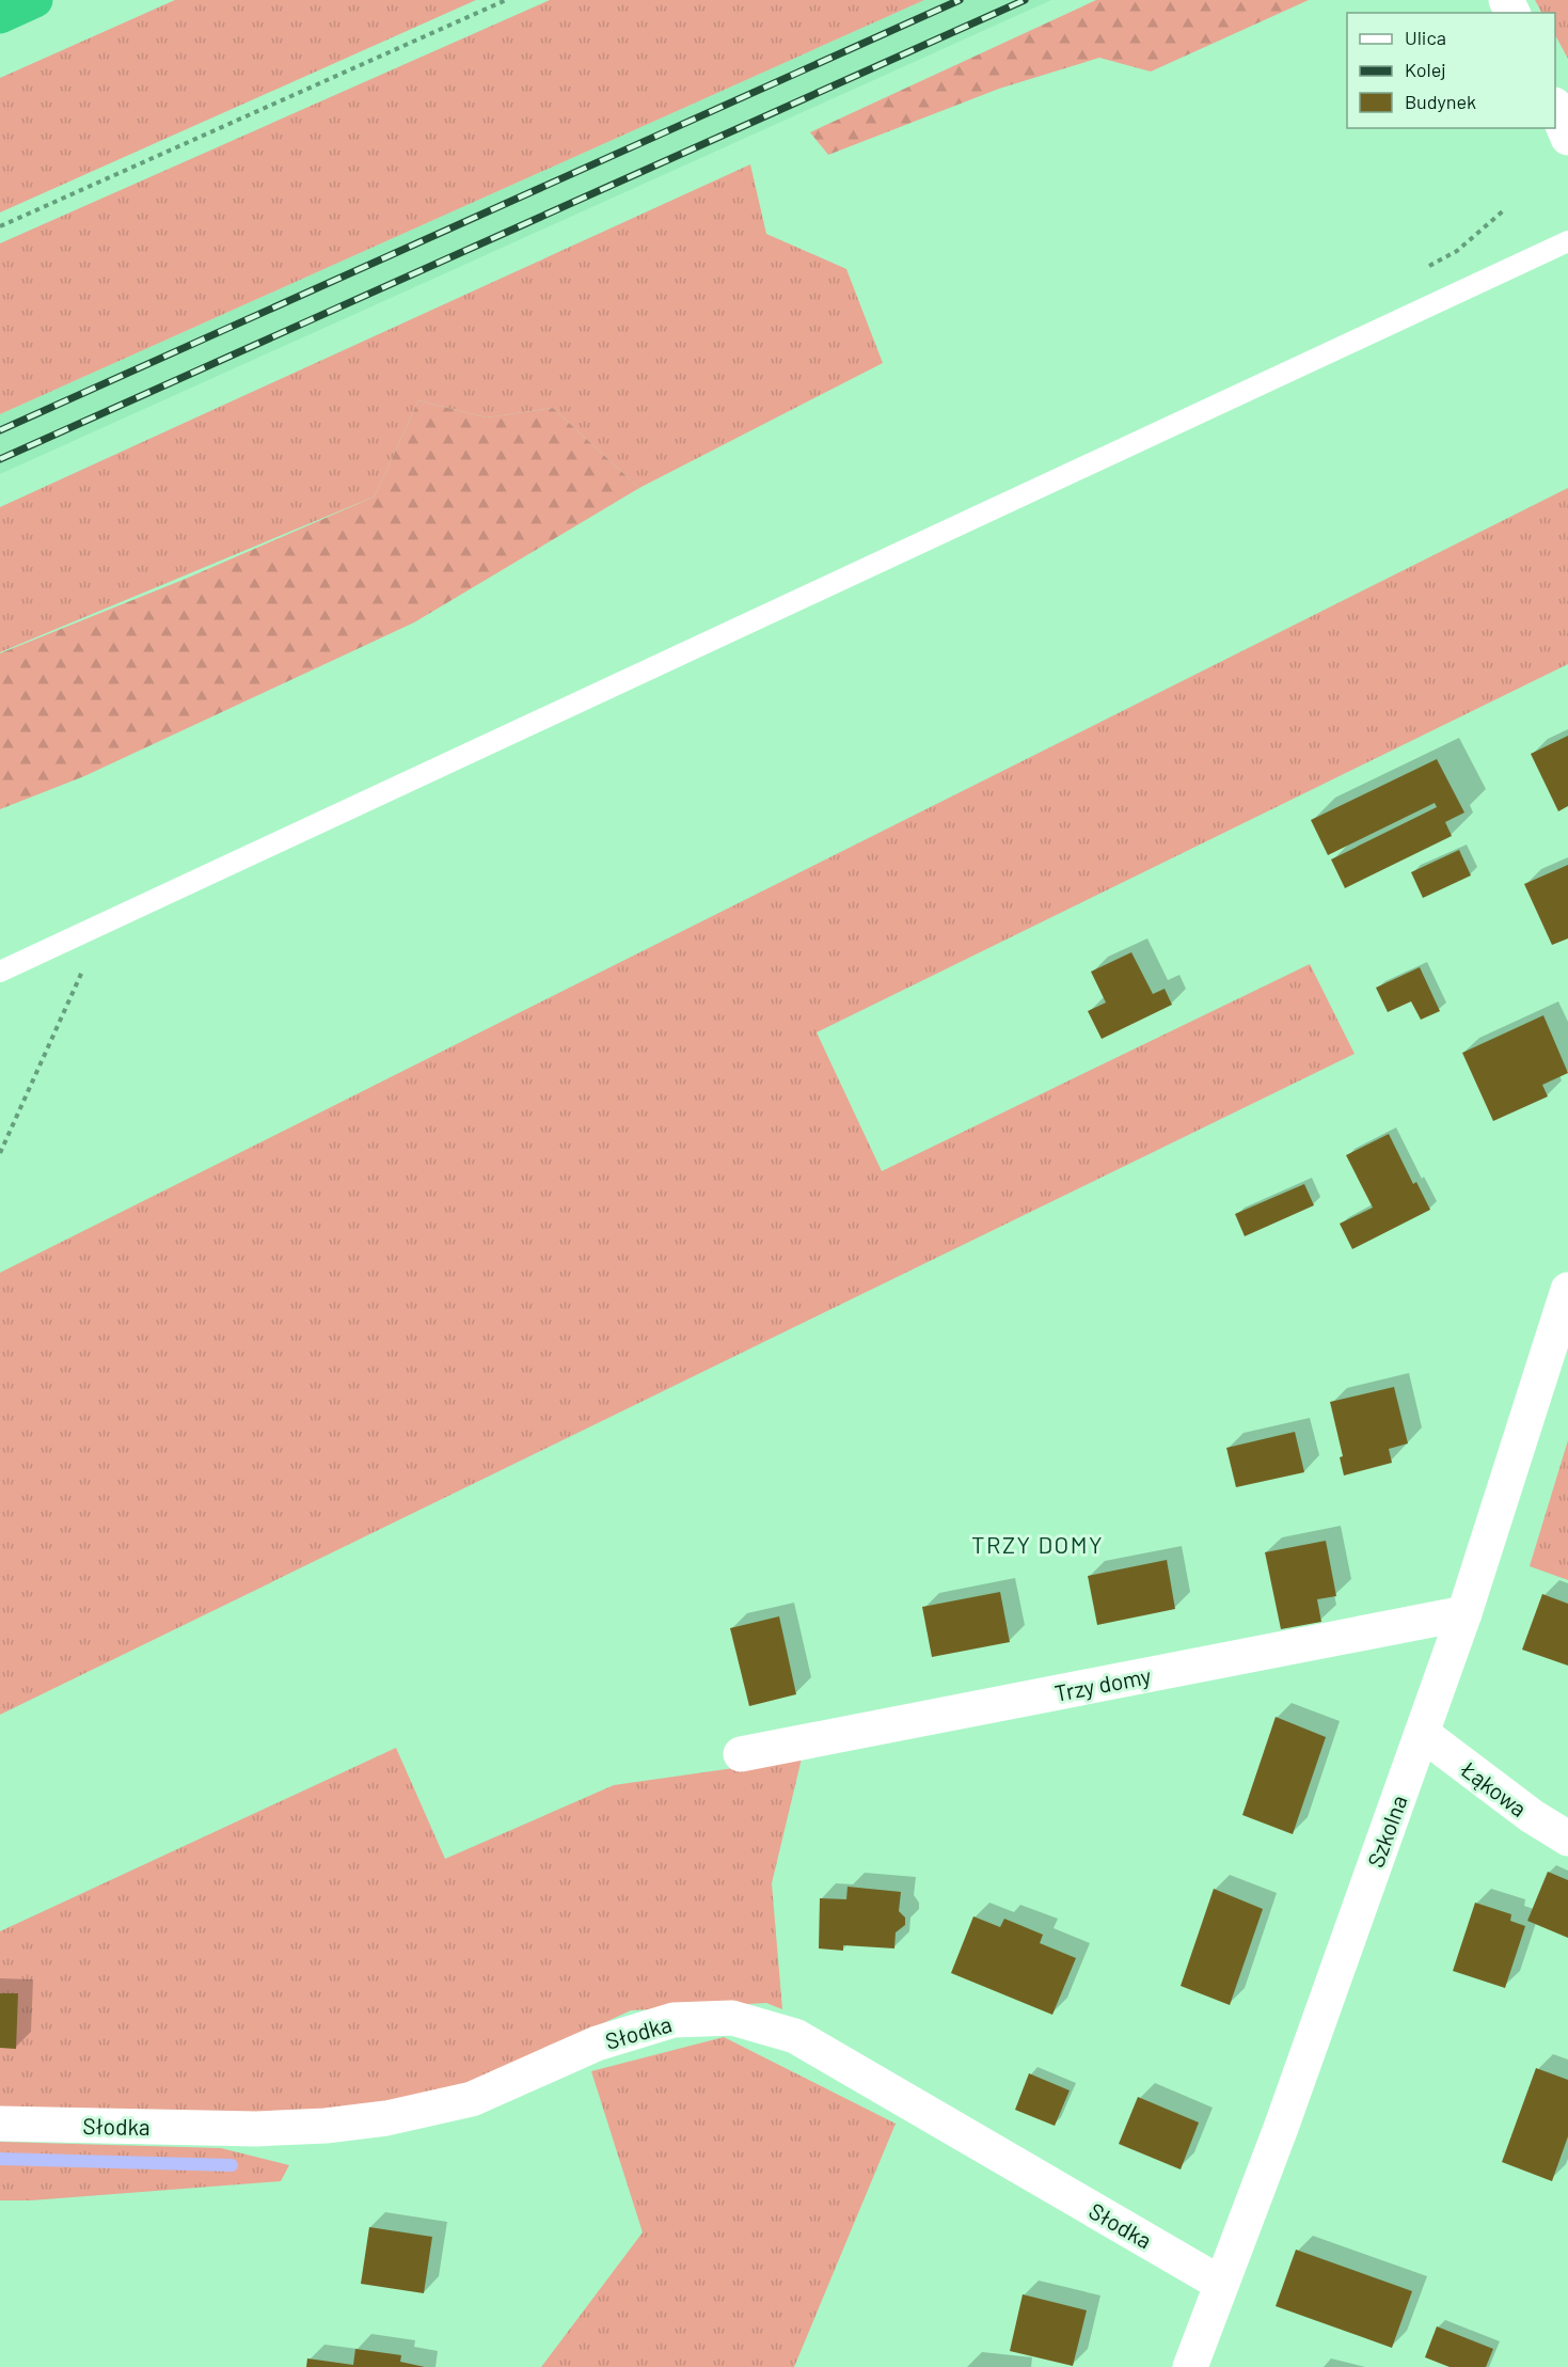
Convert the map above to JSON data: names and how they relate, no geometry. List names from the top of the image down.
{
  "streets": {
    "street": [
      "Trzy domy",
      "Łąkowa",
      "Szkolna",
      "Słodka"
    ]
  },
  "crossings": [
    ["Trzy domy", "Szkolna"],
    ["Łąkowa", "Szkolna"],
    ["Szkolna", "Słodka"]
  ],
  "districts": ["TRZY DOMY"],
  "legend": ["Ulica", "Kolej", "Budynek"]
}
